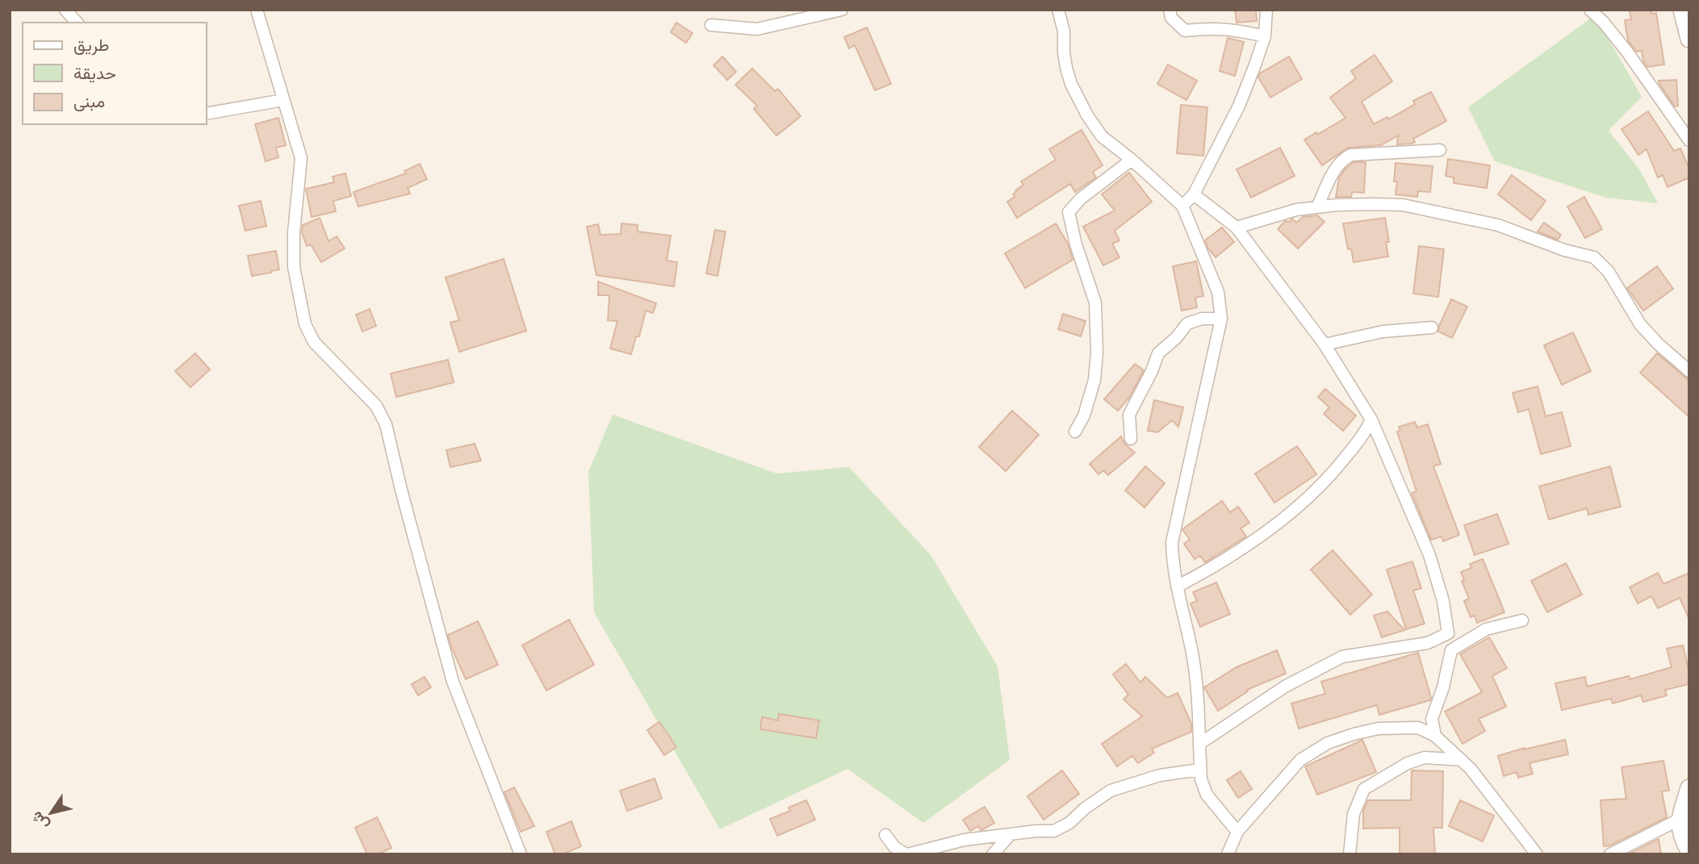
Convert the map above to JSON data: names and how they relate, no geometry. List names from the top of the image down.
{
  "legend": ["طريق", "حديقة", "مبنى"],
  "north": "bottom left"
}
